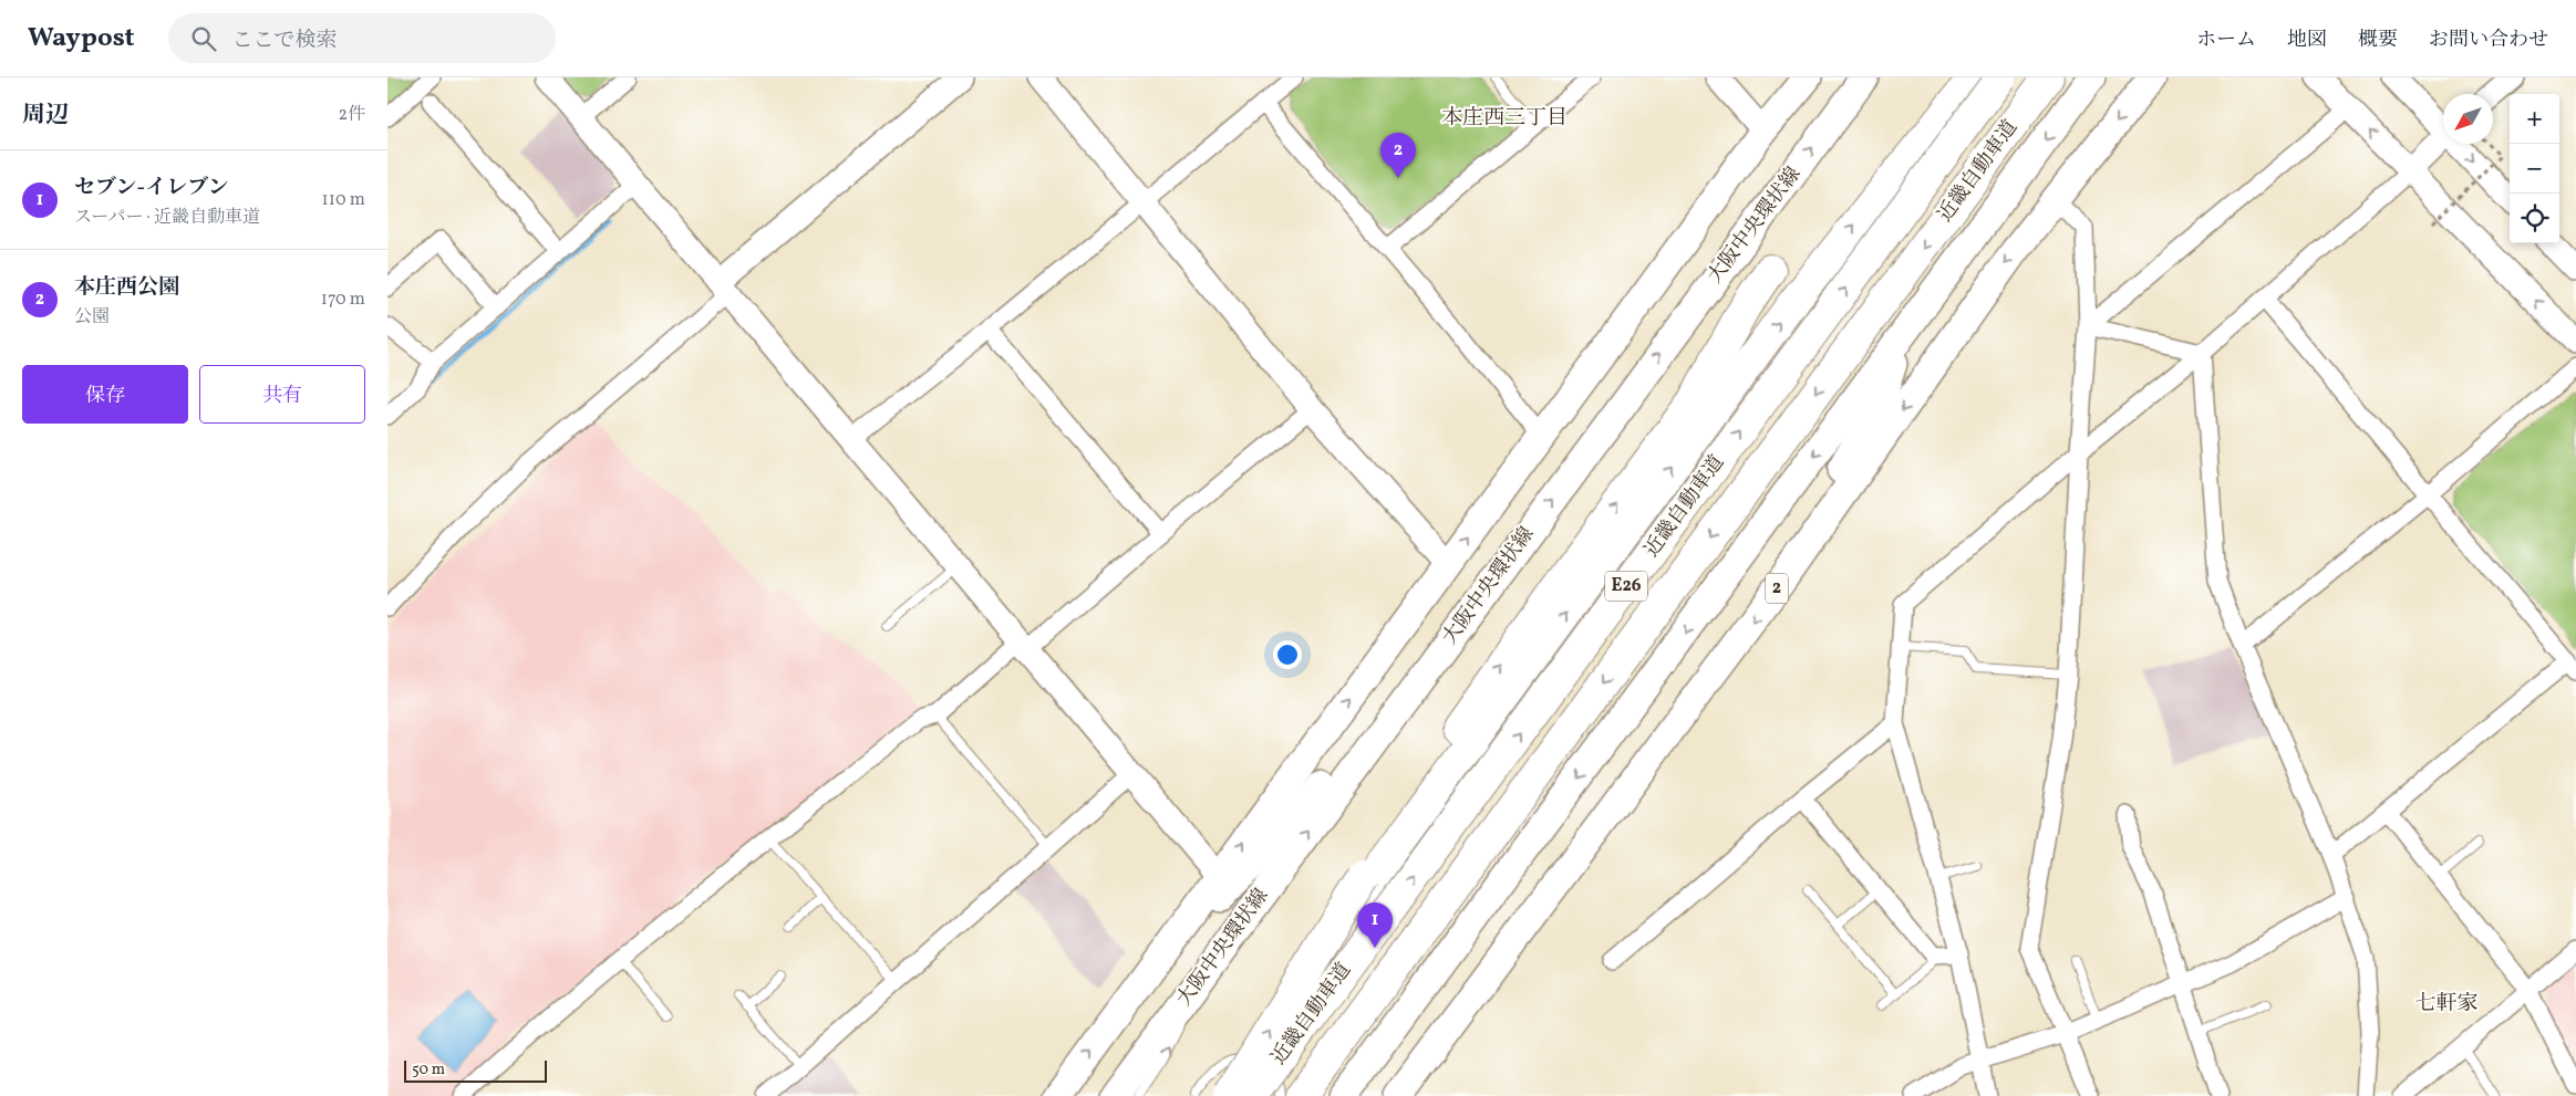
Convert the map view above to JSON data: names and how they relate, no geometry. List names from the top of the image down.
{
  "streets": {
    "highway": ["近畿自動車道", "E26"],
    "main road": ["大阪中央環状線", "2"]
  },
  "districts": ["本庄西三丁目", "七軒家"],
  "scale_bar": "50 m",
  "north": "bottom left",
  "page": {
    "header": "Waypost",
    "search": "ここで検索",
    "nav": [
      "ホーム",
      "地図",
      "概要",
      "お問い合わせ"
    ],
    "heading": ["周辺", "2件"],
    "map_buttons": ["+", "−"],
    "pins": ["2", "1"],
    "list": [
      {
        "mark": "1",
        "name": "セブン-イレブン",
        "note": "スーパー · 近畿自動車道",
        "value": "110 m"
      },
      {
        "mark": "2",
        "name": "本庄西公園",
        "note": "公園",
        "value": "170 m"
      }
    ],
    "buttons": ["保存", "共有"],
    "scale": "50 m"
  }
}
